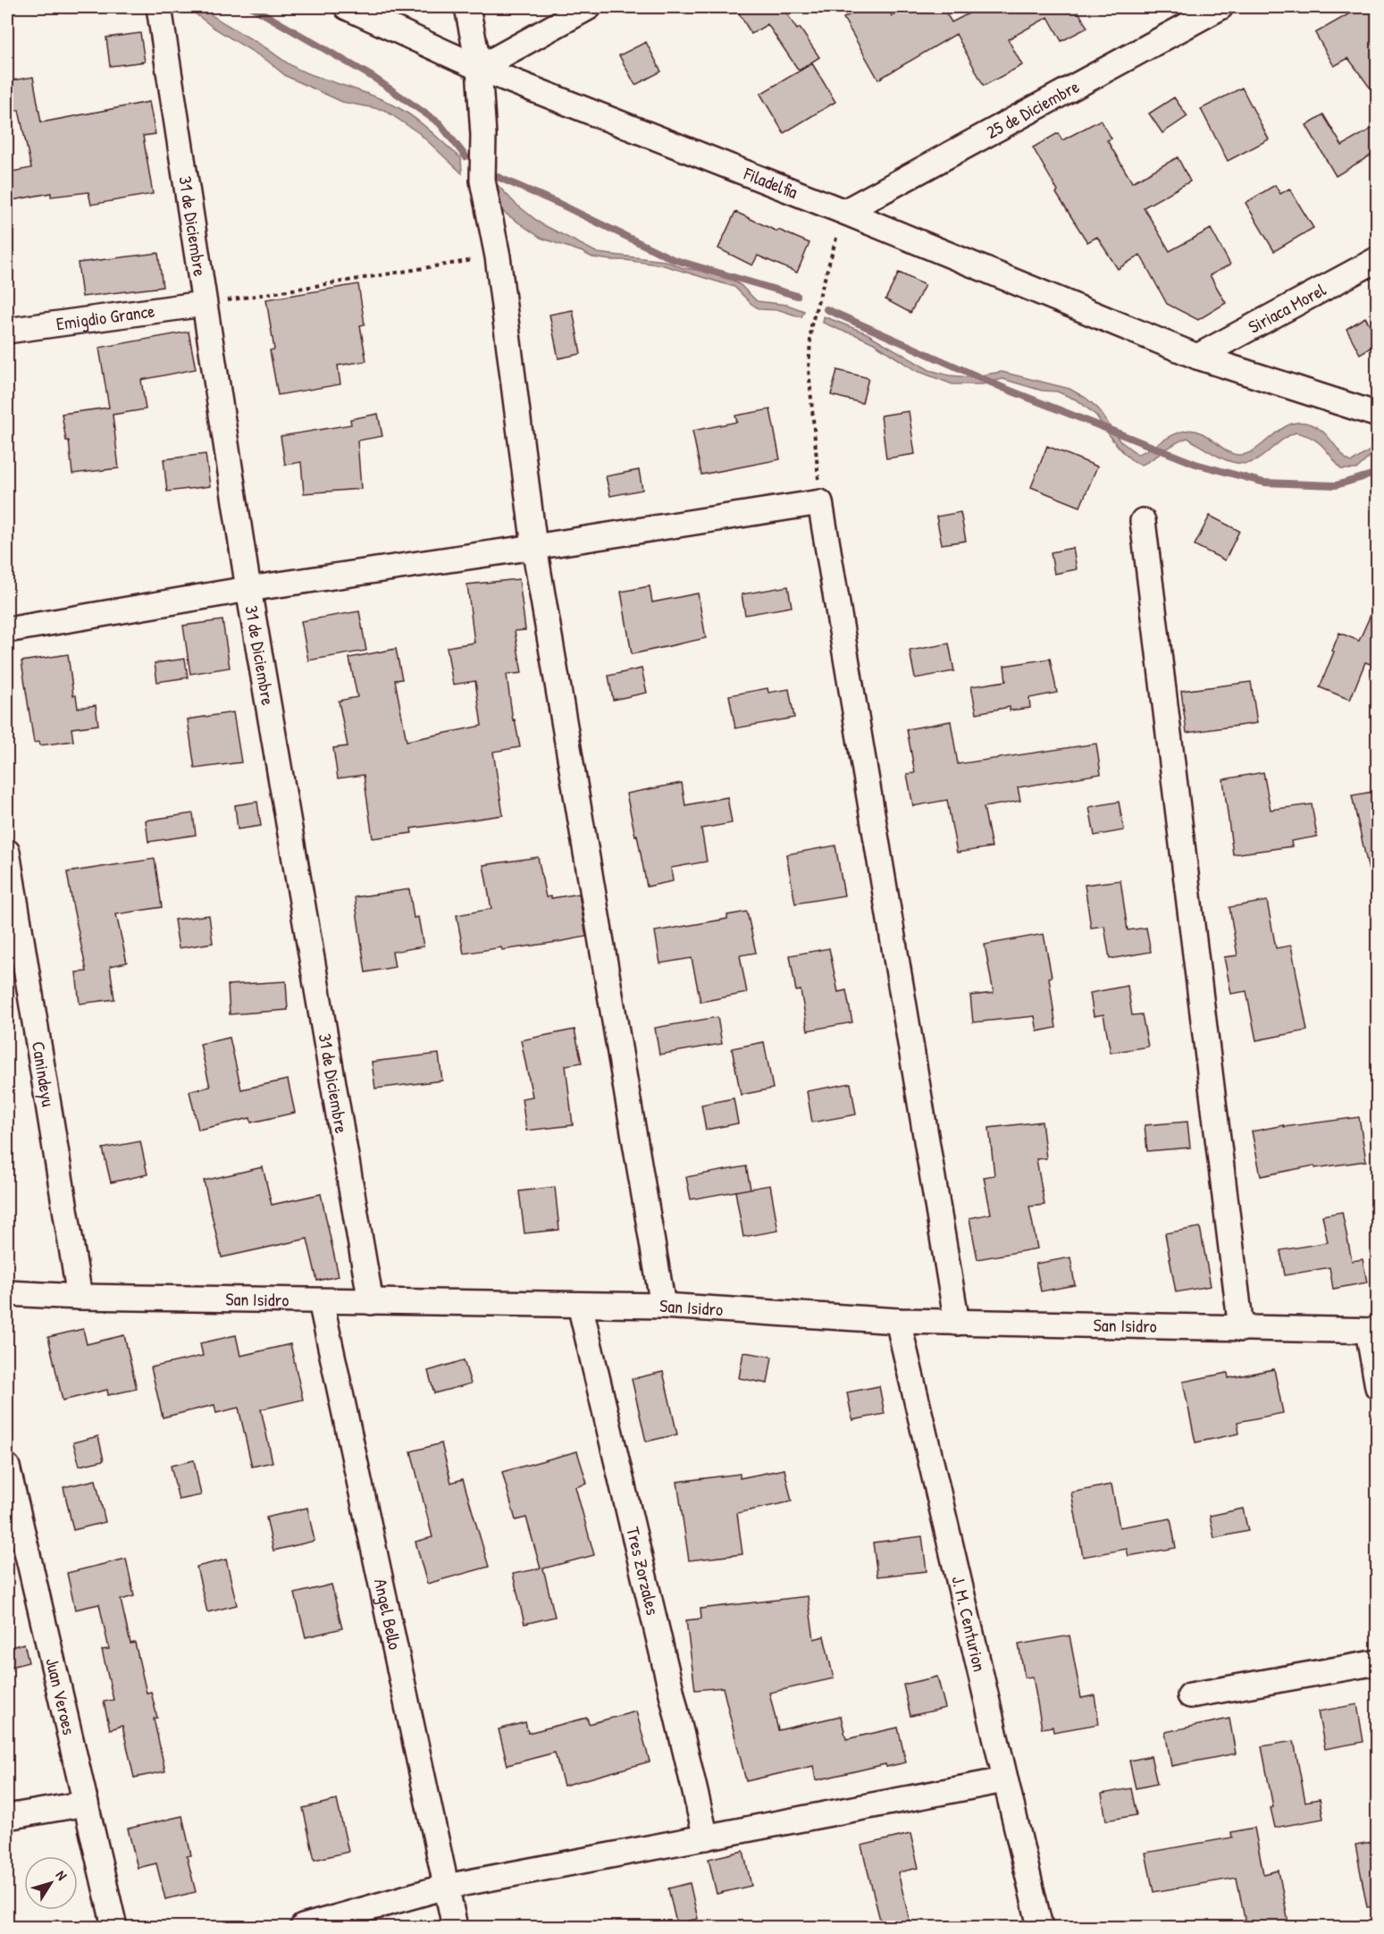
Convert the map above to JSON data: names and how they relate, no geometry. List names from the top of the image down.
{
  "streets": {
    "street": [
      "25 de Diciembre",
      "Filadelfia",
      "31 de Diciembre",
      "Siriaca Morel",
      "Emigdio Grance",
      "Canindeyu",
      "San Isidro",
      "Tres Zorzales",
      "Angel Bello",
      "J. M. Centurion",
      "Juan Veroes"
    ]
  },
  "crossings": [
    ["25 de Diciembre", "Filadelfia"],
    ["Filadelfia", "Siriaca Morel"],
    ["31 de Diciembre", "Emigdio Grance"],
    ["31 de Diciembre", "San Isidro"],
    ["Canindeyu", "San Isidro"],
    ["San Isidro", "Tres Zorzales"],
    ["San Isidro", "Angel Bello"],
    ["San Isidro", "J. M. Centurion"]
  ],
  "north": "top right"
}
